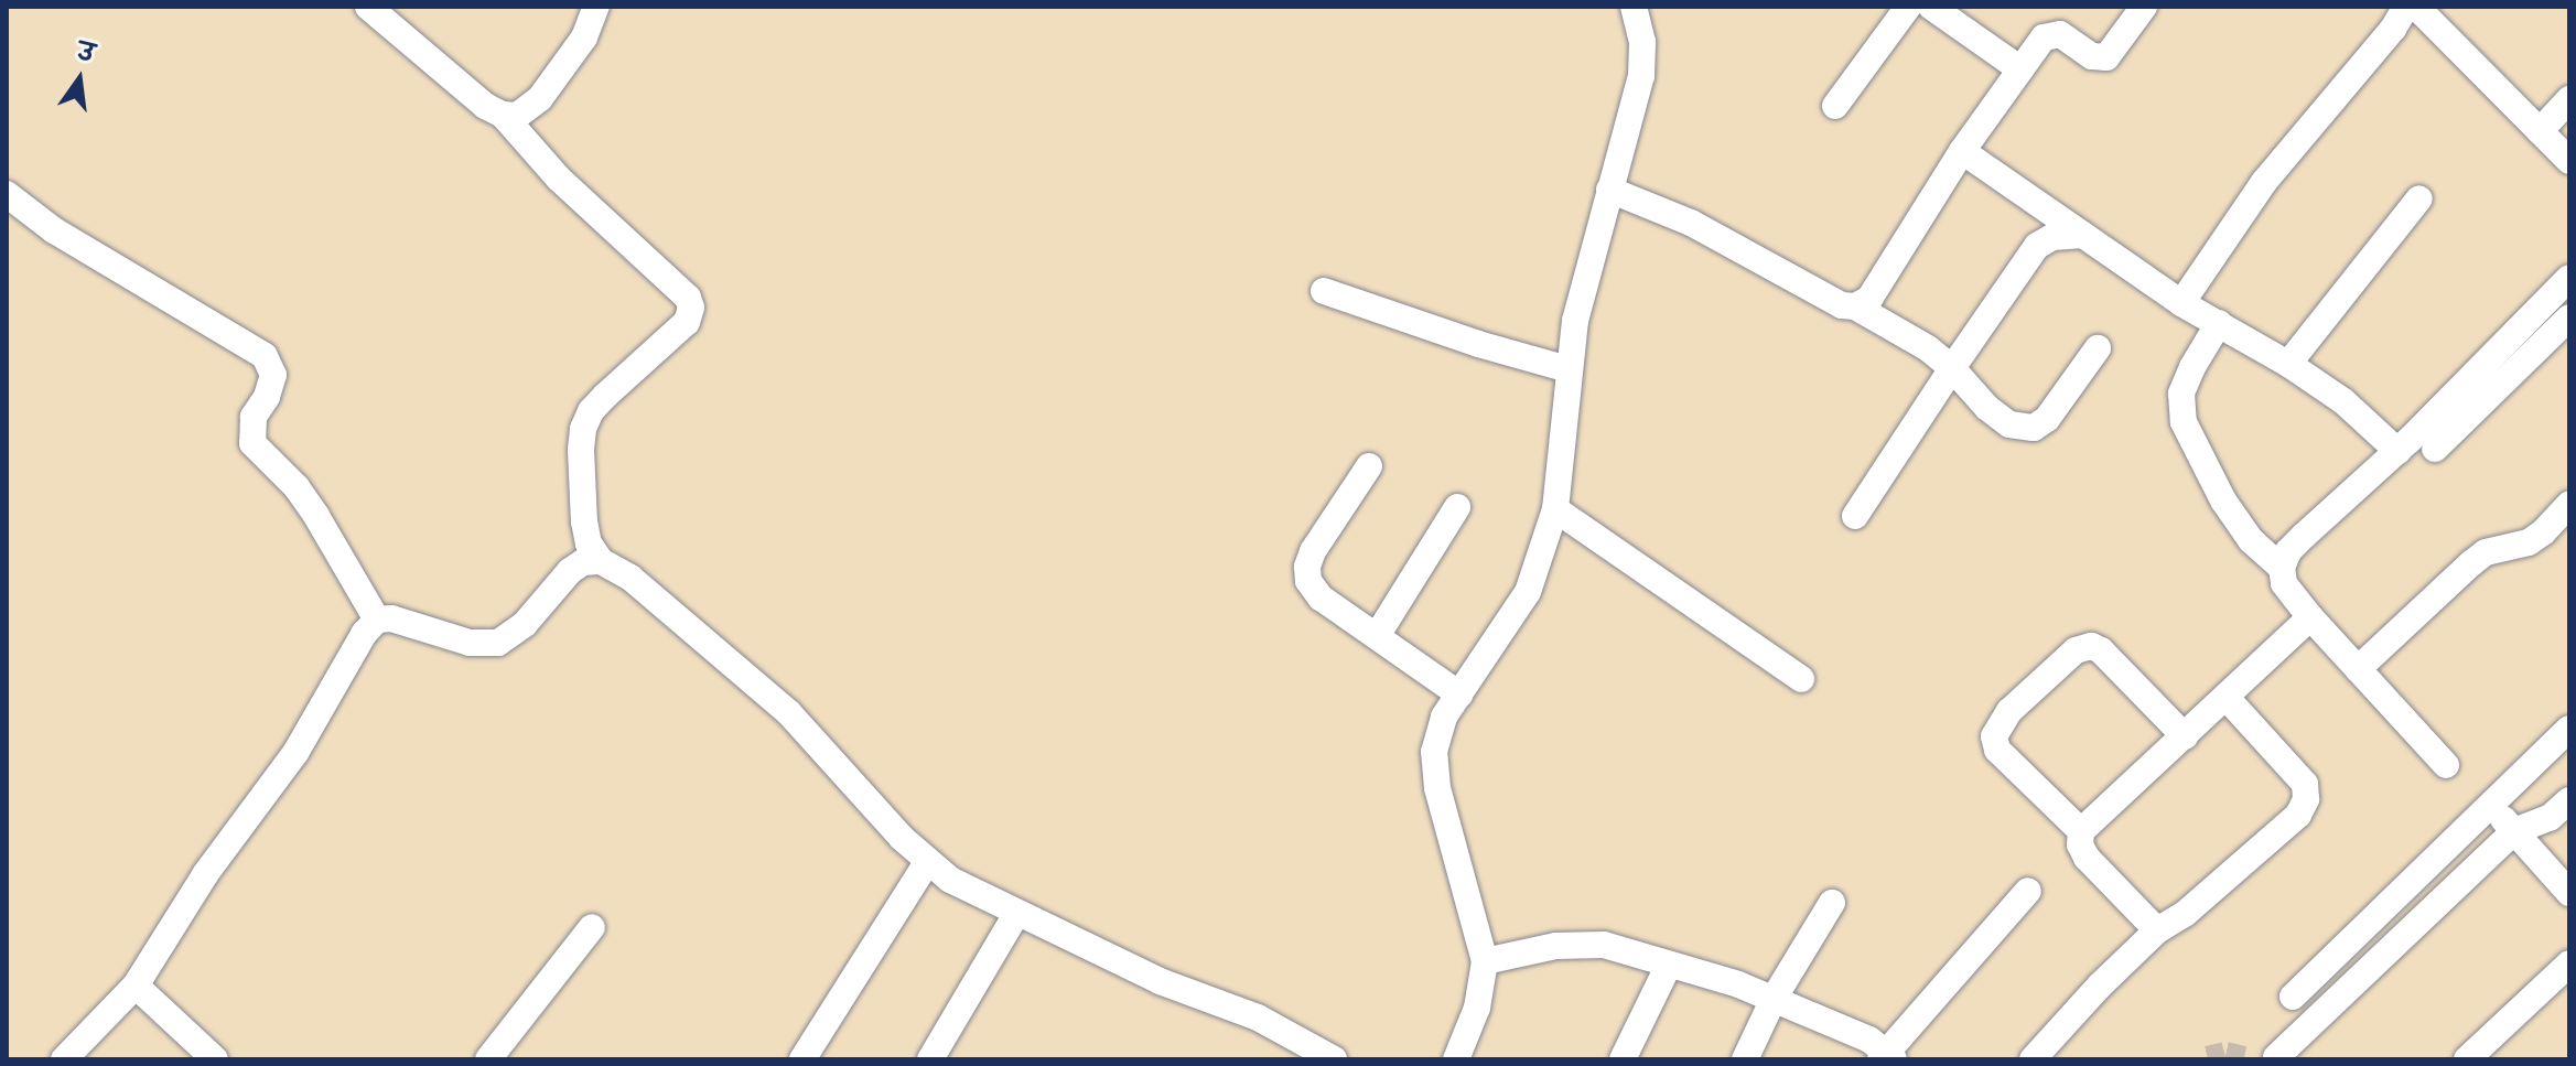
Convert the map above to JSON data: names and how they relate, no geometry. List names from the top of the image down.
{
  "north": "top"
}
